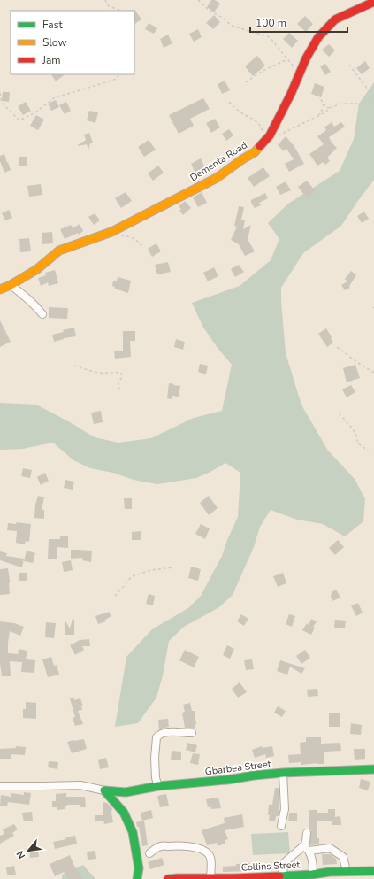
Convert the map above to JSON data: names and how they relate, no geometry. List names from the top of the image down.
{
  "streets": {
    "street": ["Dementa Road", "Gbarbea Street", "Collins Street"]
  },
  "legend": ["Fast", "Slow", "Jam"],
  "scale_bar": "100 m",
  "north": "bottom left"
}
